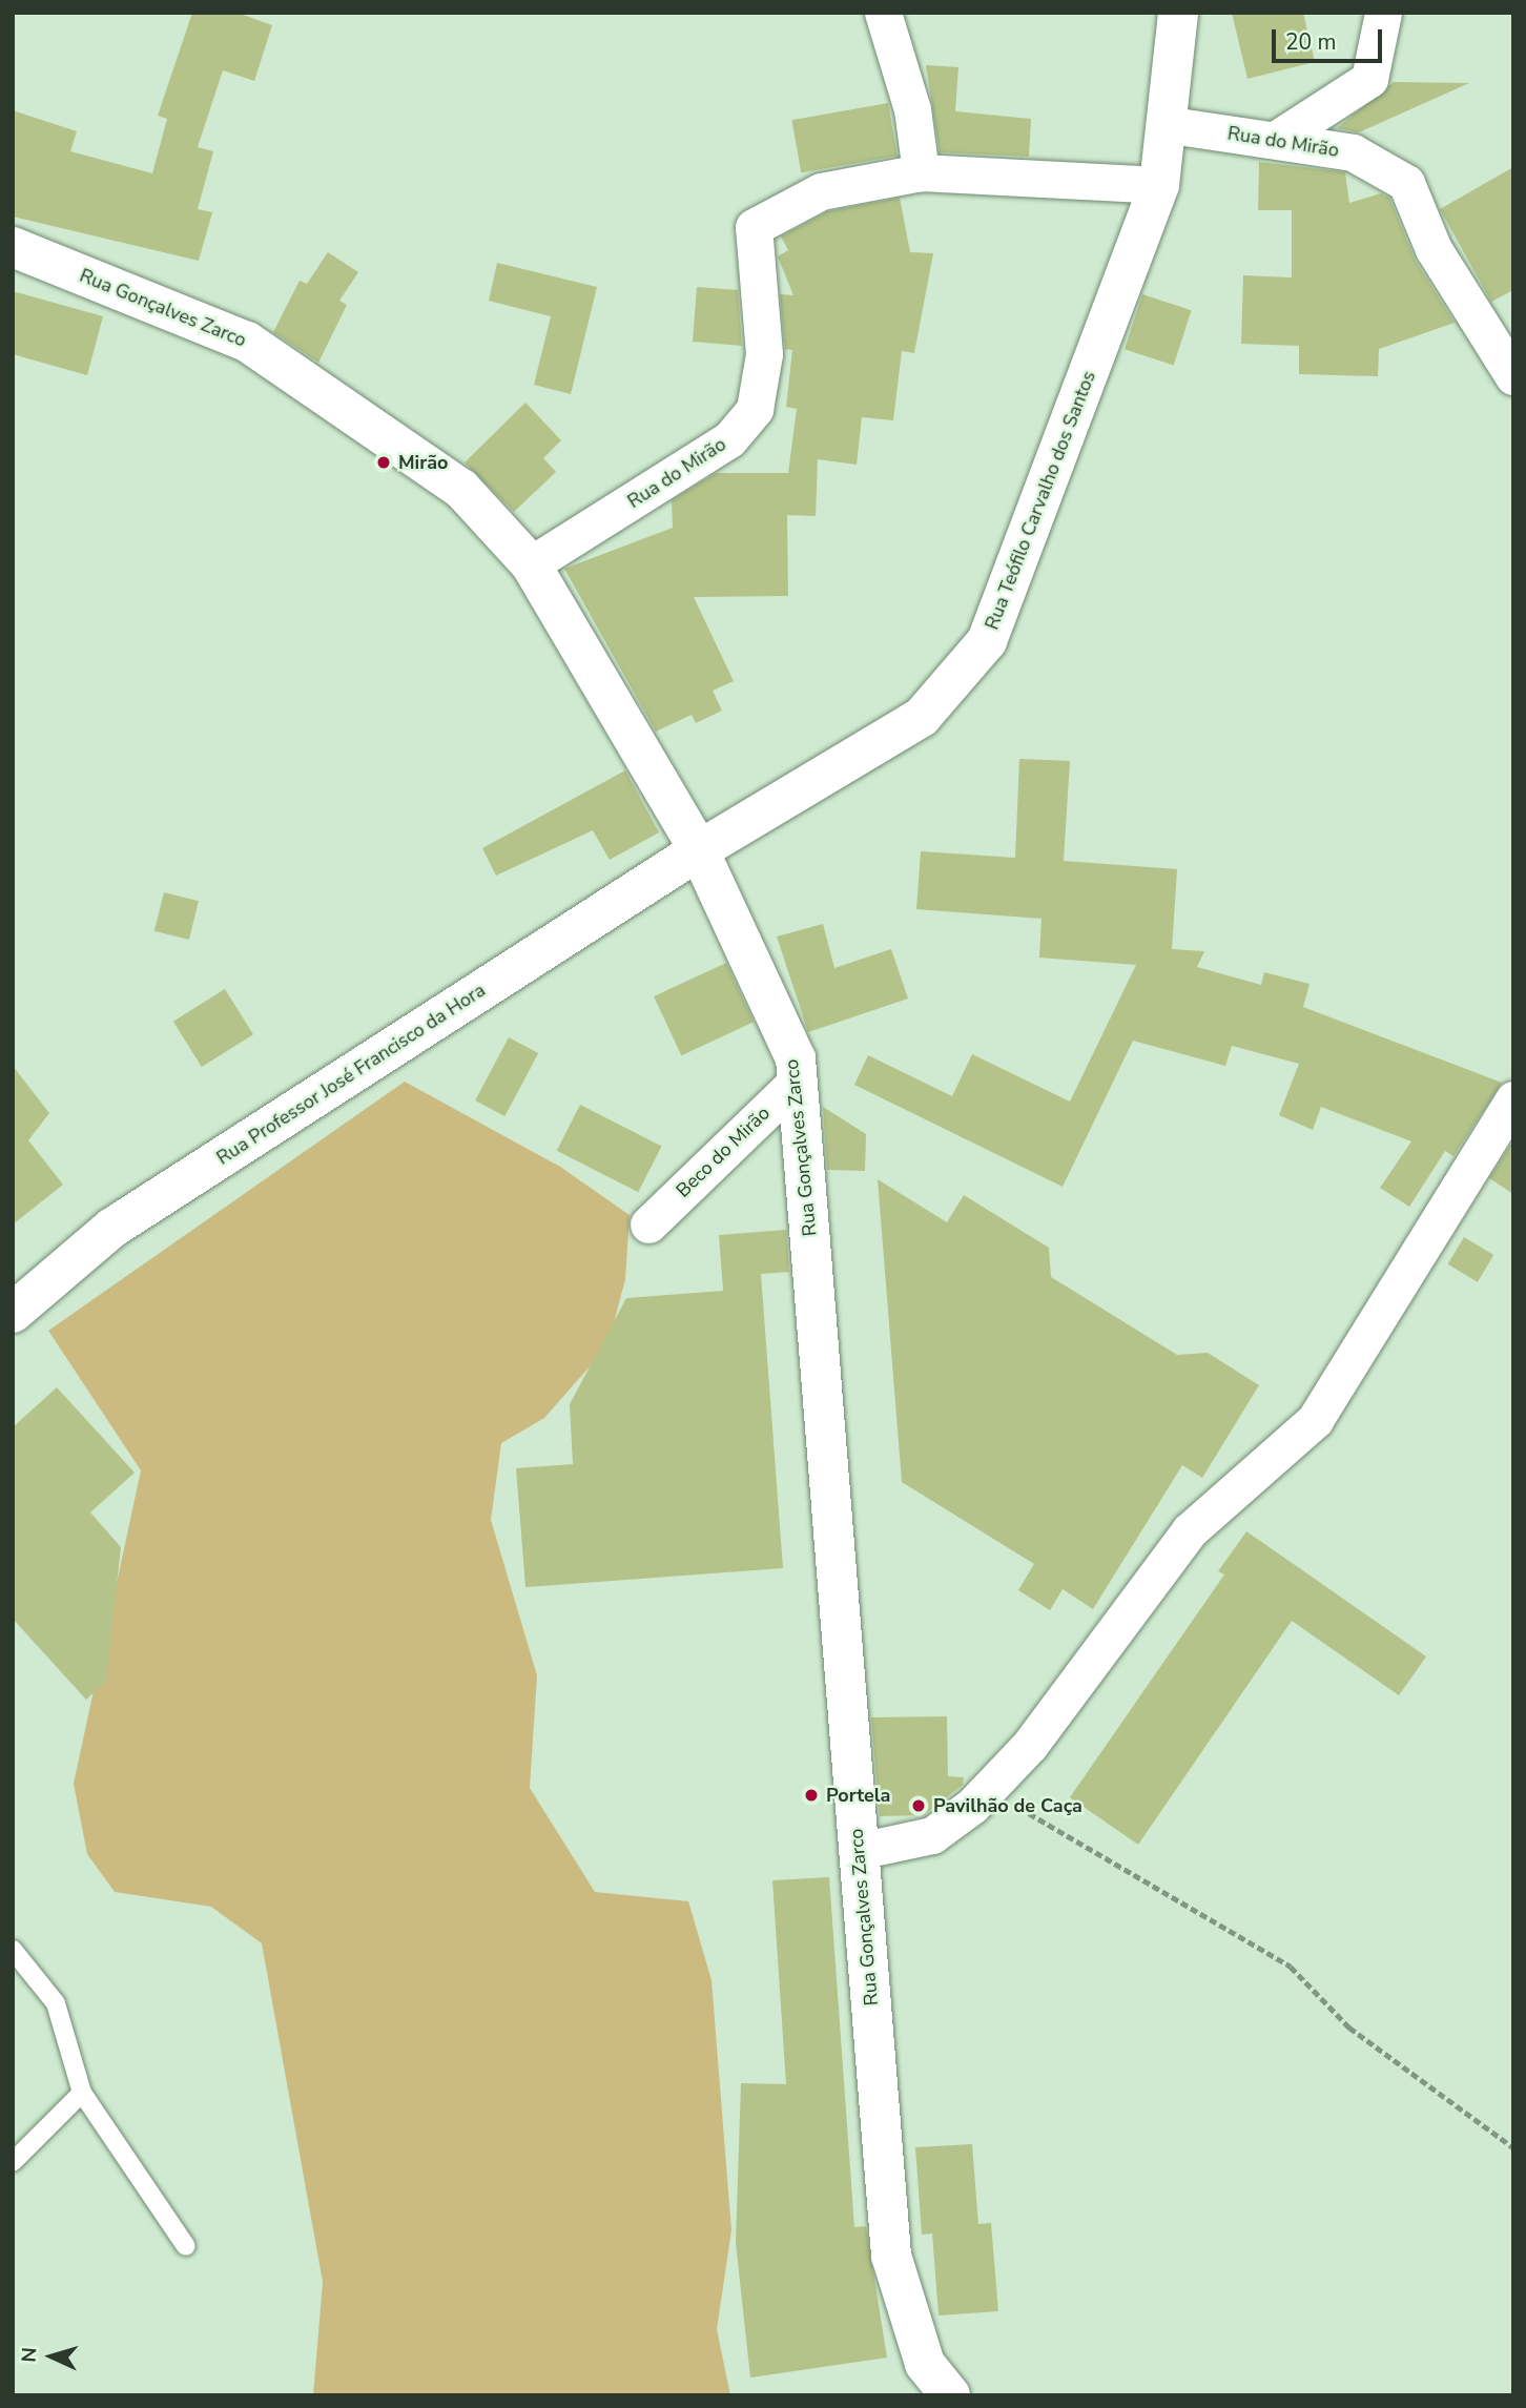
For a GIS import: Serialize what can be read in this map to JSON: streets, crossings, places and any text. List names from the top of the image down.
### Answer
{
  "streets": {
    "street": [
      "Rua do Mirão",
      "Rua Gonçalves Zarco",
      "Rua Teófilo Carvalho dos Santos",
      "Rua Professor José Francisco da Hora",
      "Beco do Mirão"
    ]
  },
  "crossings": [
    ["Rua do Mirão", "Rua Gonçalves Zarco"],
    ["Rua do Mirão", "Rua Teófilo Carvalho dos Santos"],
    ["Rua Gonçalves Zarco", "Rua Teófilo Carvalho dos Santos"],
    ["Rua Gonçalves Zarco", "Rua Professor José Francisco da Hora"],
    ["Rua Gonçalves Zarco", "Beco do Mirão"],
    ["Rua Teófilo Carvalho dos Santos", "Rua Professor José Francisco da Hora"]
  ],
  "places": ["Mirão", "Portela", "Pavilhão de Caça"],
  "scale_bar": "20 m",
  "north": "left"
}
